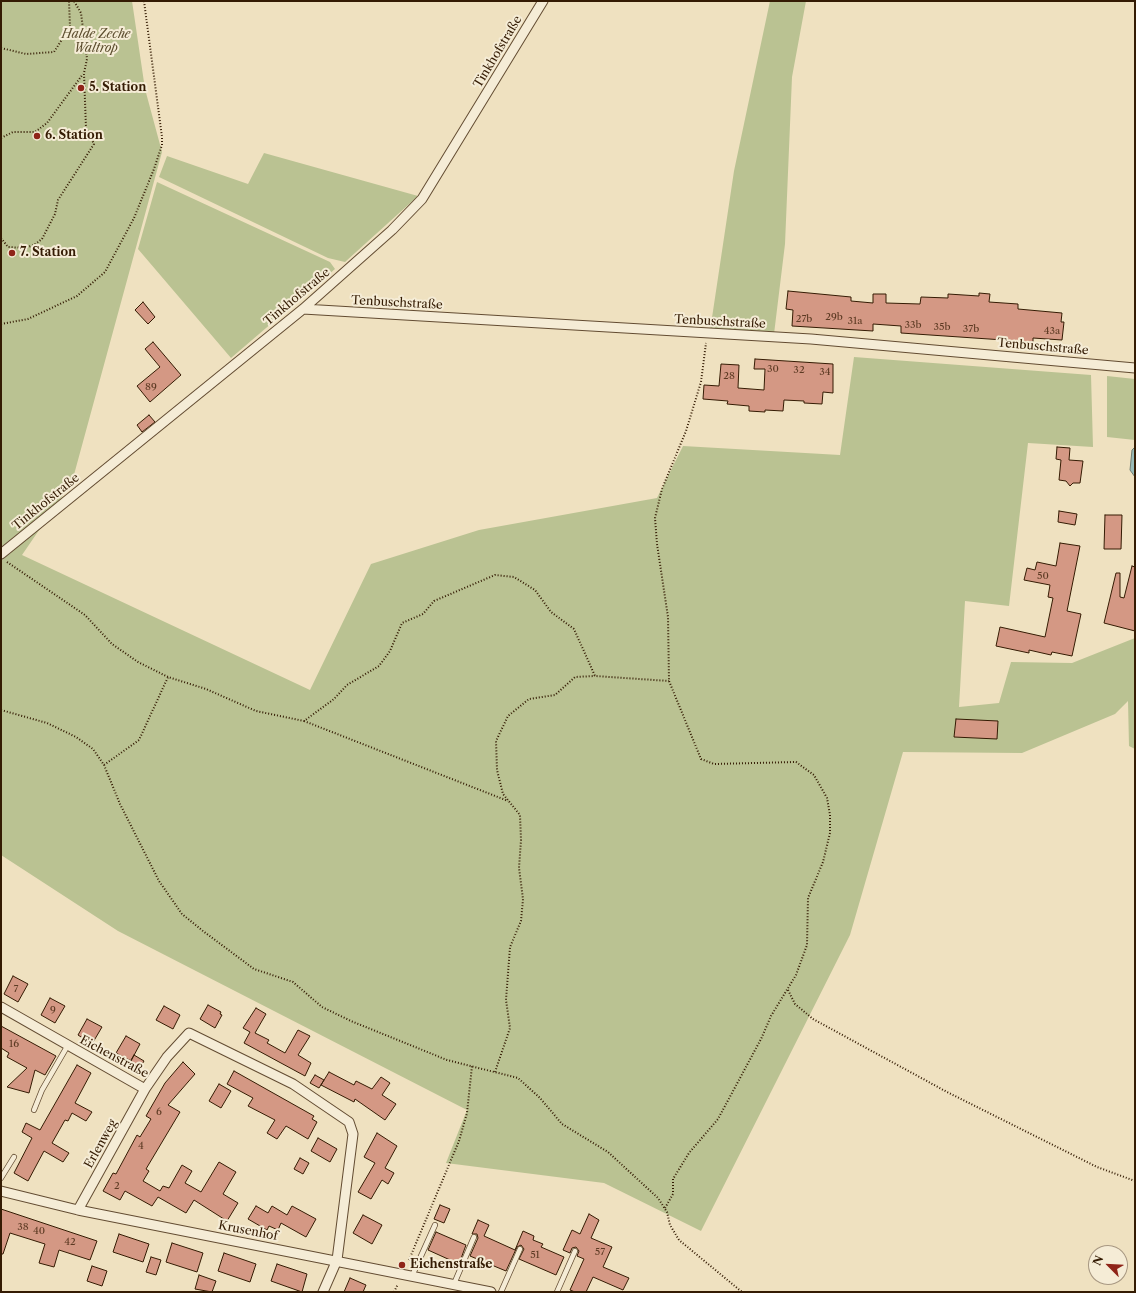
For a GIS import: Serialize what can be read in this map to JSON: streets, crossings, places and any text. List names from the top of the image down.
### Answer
{
  "streets": {
    "street": [
      "Tinkhofstraße",
      "Tenbuschstraße",
      "Eichenstraße",
      "Erlenweg",
      "Krusenhof"
    ]
  },
  "crossings": [
    ["Tinkhofstraße", "Tenbuschstraße"],
    ["Eichenstraße", "Erlenweg"],
    ["Eichenstraße", "Krusenhof"],
    ["Erlenweg", "Krusenhof"]
  ],
  "parks": ["Halde Zeche Waltrop"],
  "places": [
    "5. Station",
    "6. Station",
    "7. Station",
    "Eichenstraße"
  ],
  "house_numbers": [
    "29b",
    "27b",
    "31a",
    "33b",
    "35b",
    "37b",
    "43a",
    "30",
    "32",
    "34",
    "28",
    "89",
    "50",
    "7",
    "9",
    "16",
    "6",
    "4",
    "2",
    "38",
    "40",
    "42",
    "57",
    "51"
  ],
  "north": "top left"
}
